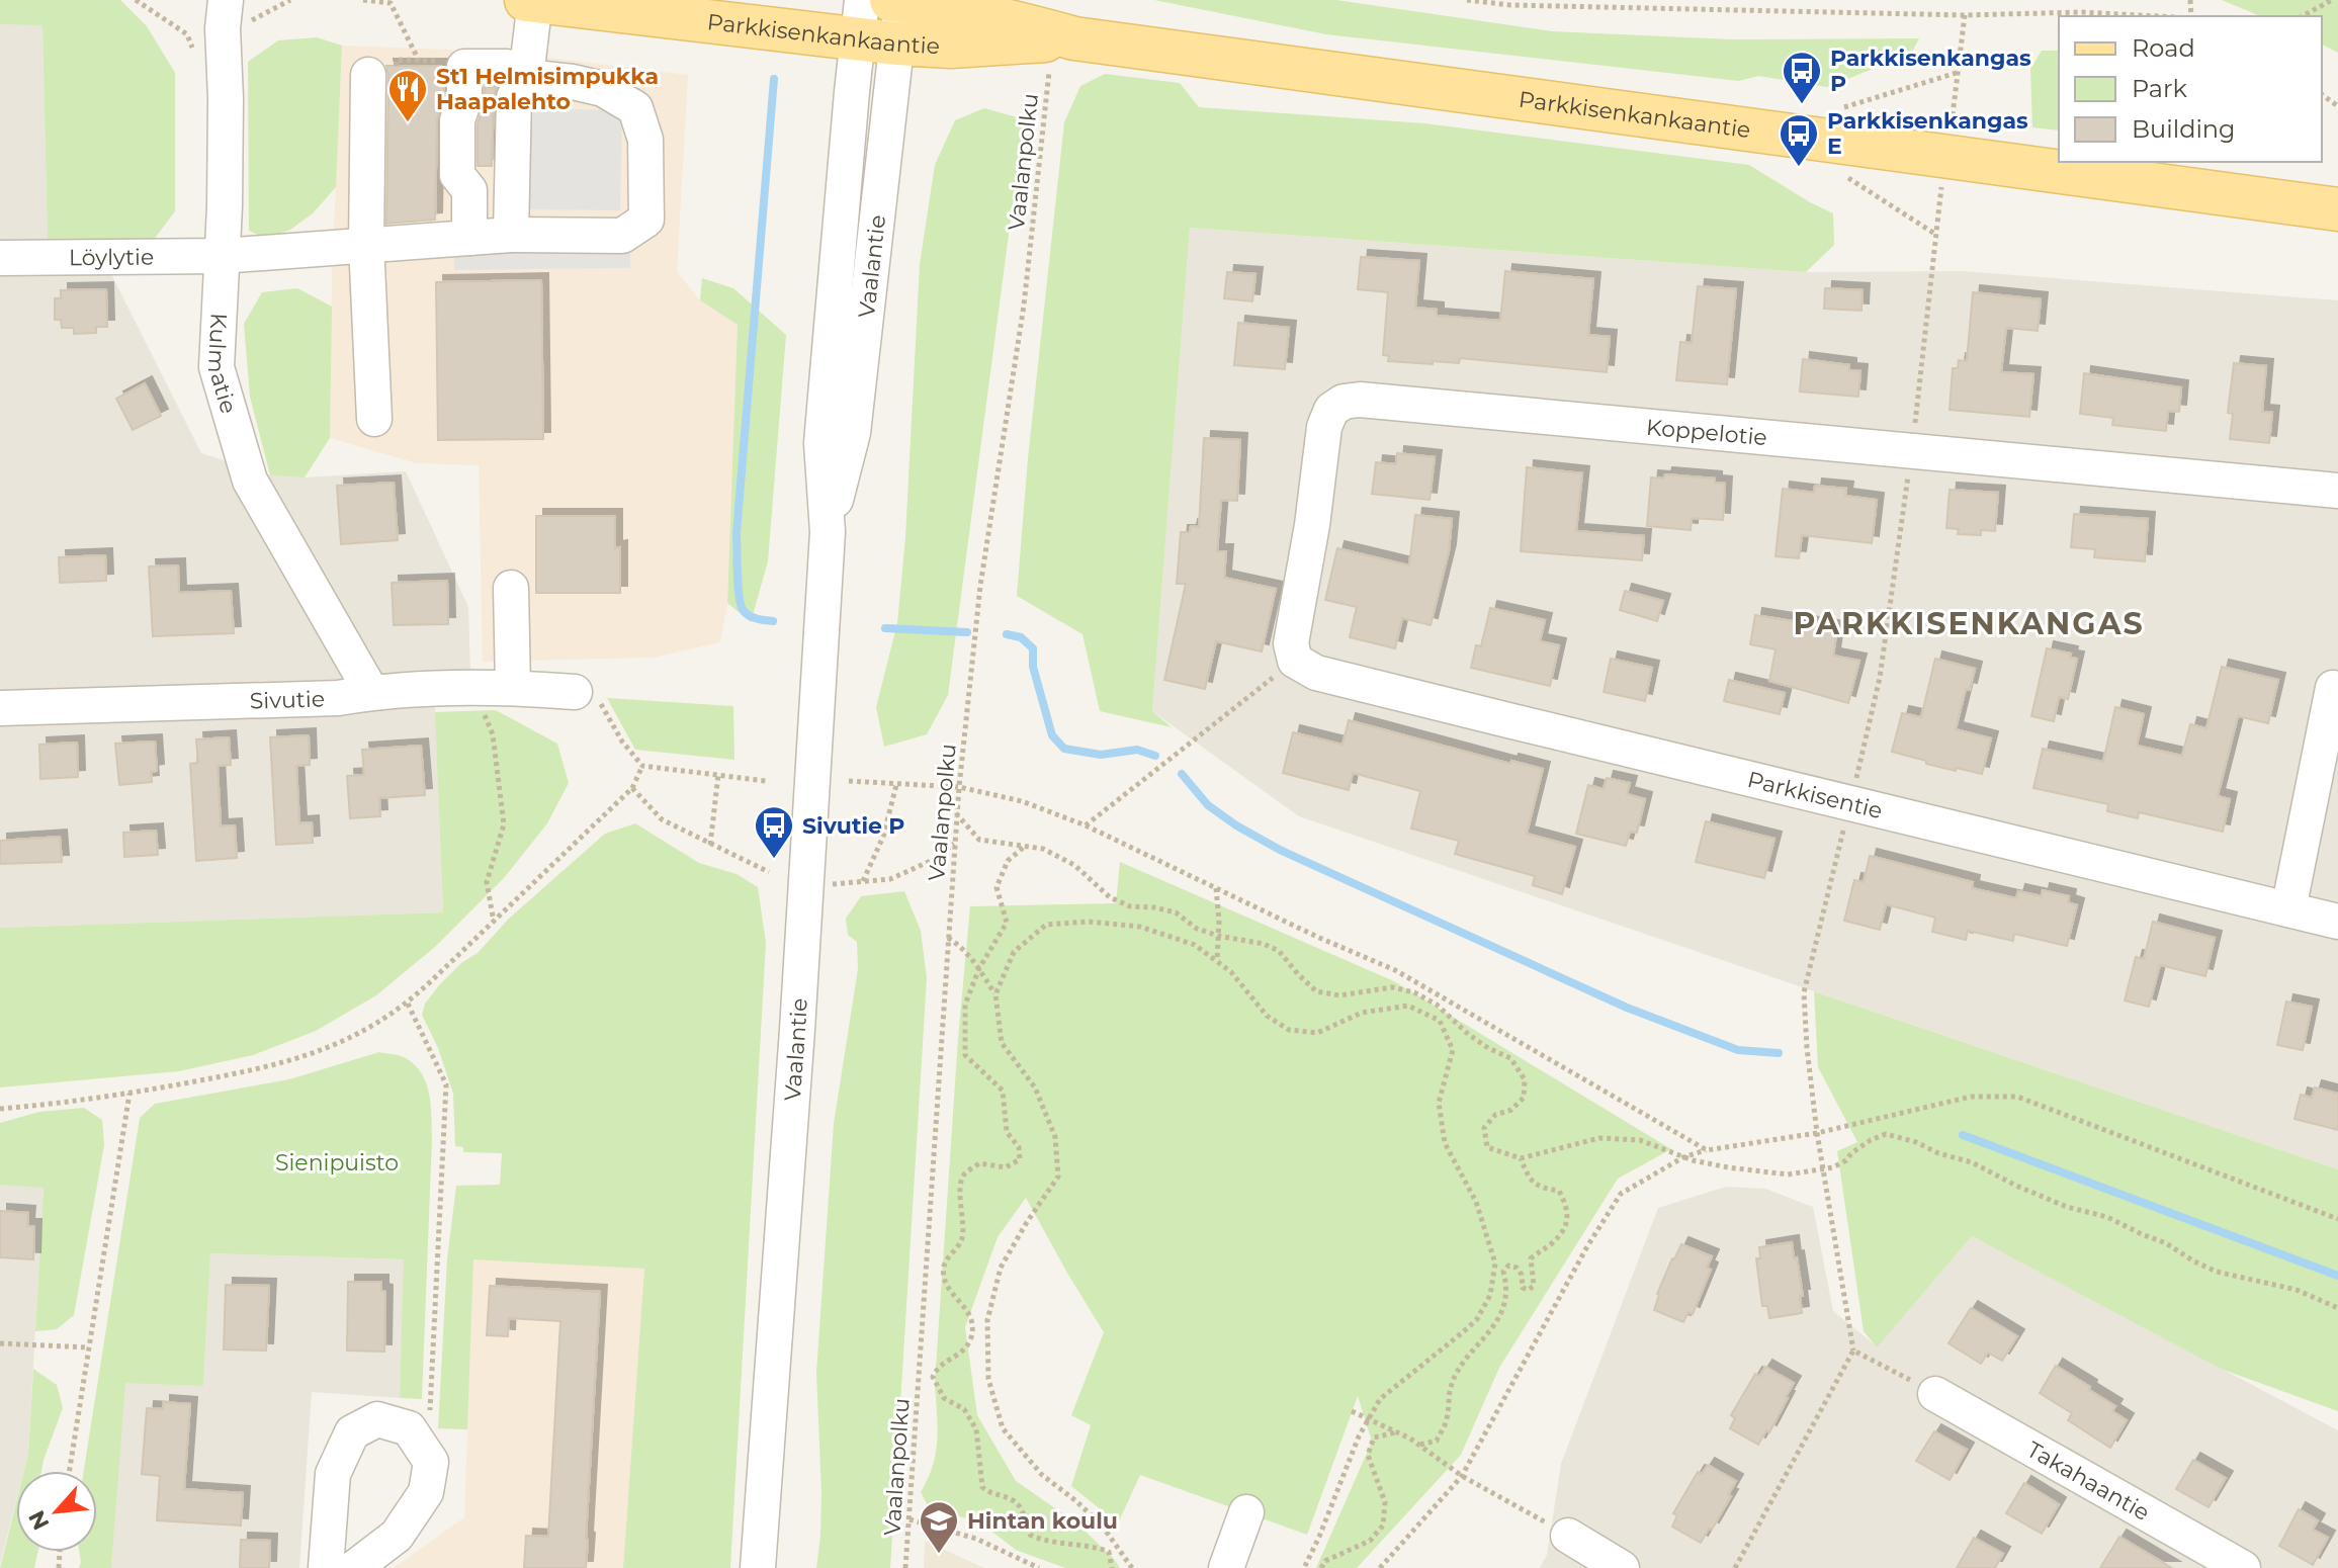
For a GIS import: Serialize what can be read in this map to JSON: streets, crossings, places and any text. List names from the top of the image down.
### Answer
{
  "streets": {
    "main road": ["Parkkisenkankaantie"],
    "street": [
      "Löylytie",
      "Vaalantie",
      "Kulmatie",
      "Koppelotie",
      "Sivutie",
      "Parkkisentie",
      "Takahaantie"
    ],
    "path": ["Vaalanpolku"]
  },
  "crossings": [
    ["Parkkisenkankaantie", "Vaalanpolku"],
    ["Parkkisenkankaantie", "Vaalantie"],
    ["Löylytie", "Kulmatie"],
    ["Kulmatie", "Sivutie"],
    ["Koppelotie", "Parkkisentie"]
  ],
  "districts": ["PARKKISENKANGAS"],
  "parks": ["Sienipuisto"],
  "places": {
    "bus stop": ["Parkkisenkangas P", "Parkkisenkangas E", "Sivutie P"],
    "restaurant": ["St1 Helmisimpukka Haapalehto"],
    "school or university": ["Hintan koulu"]
  },
  "legend": ["Road", "Park", "Building"],
  "north": "bottom left"
}
